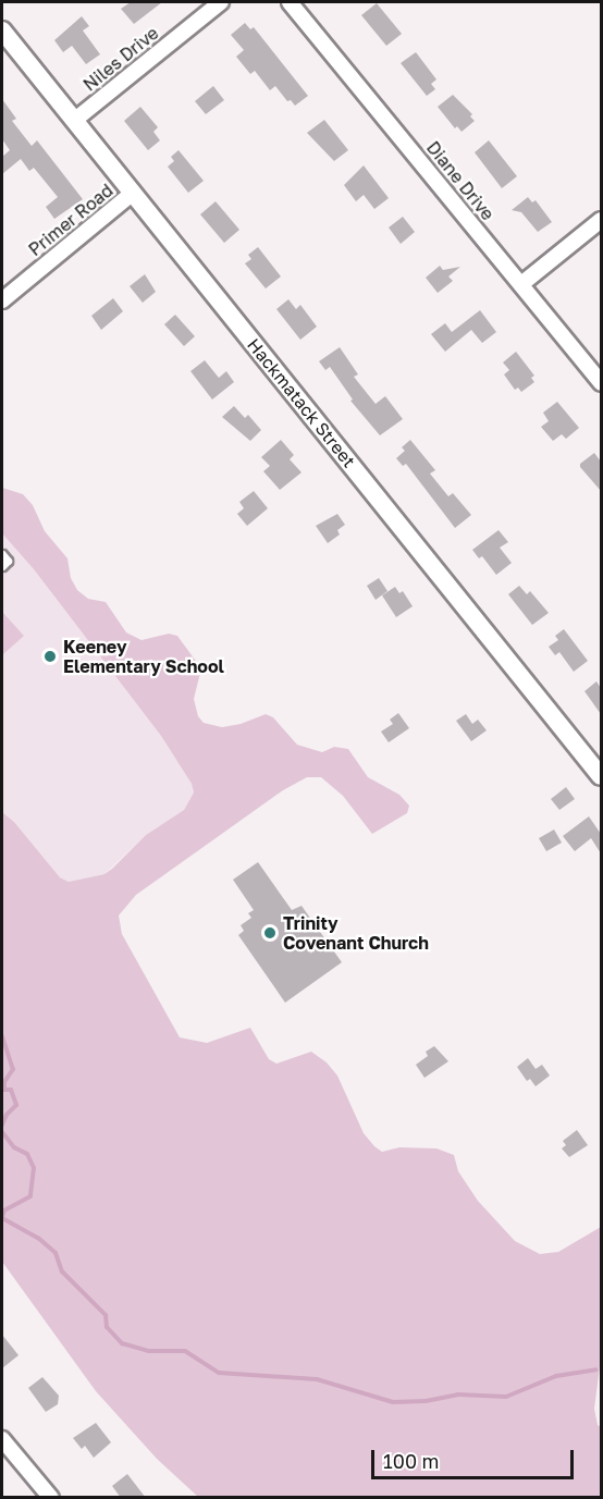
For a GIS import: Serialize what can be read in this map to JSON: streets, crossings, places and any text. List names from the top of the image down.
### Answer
{
  "streets": {
    "street": [
      "Niles Drive",
      "Diane Drive",
      "Primer Road",
      "Hackmatack Street"
    ]
  },
  "crossings": [
    ["Niles Drive", "Hackmatack Street"],
    ["Primer Road", "Hackmatack Street"]
  ],
  "places": ["Keeney Elementary School", "Trinity Covenant Church"],
  "scale_bar": "100 m"
}
